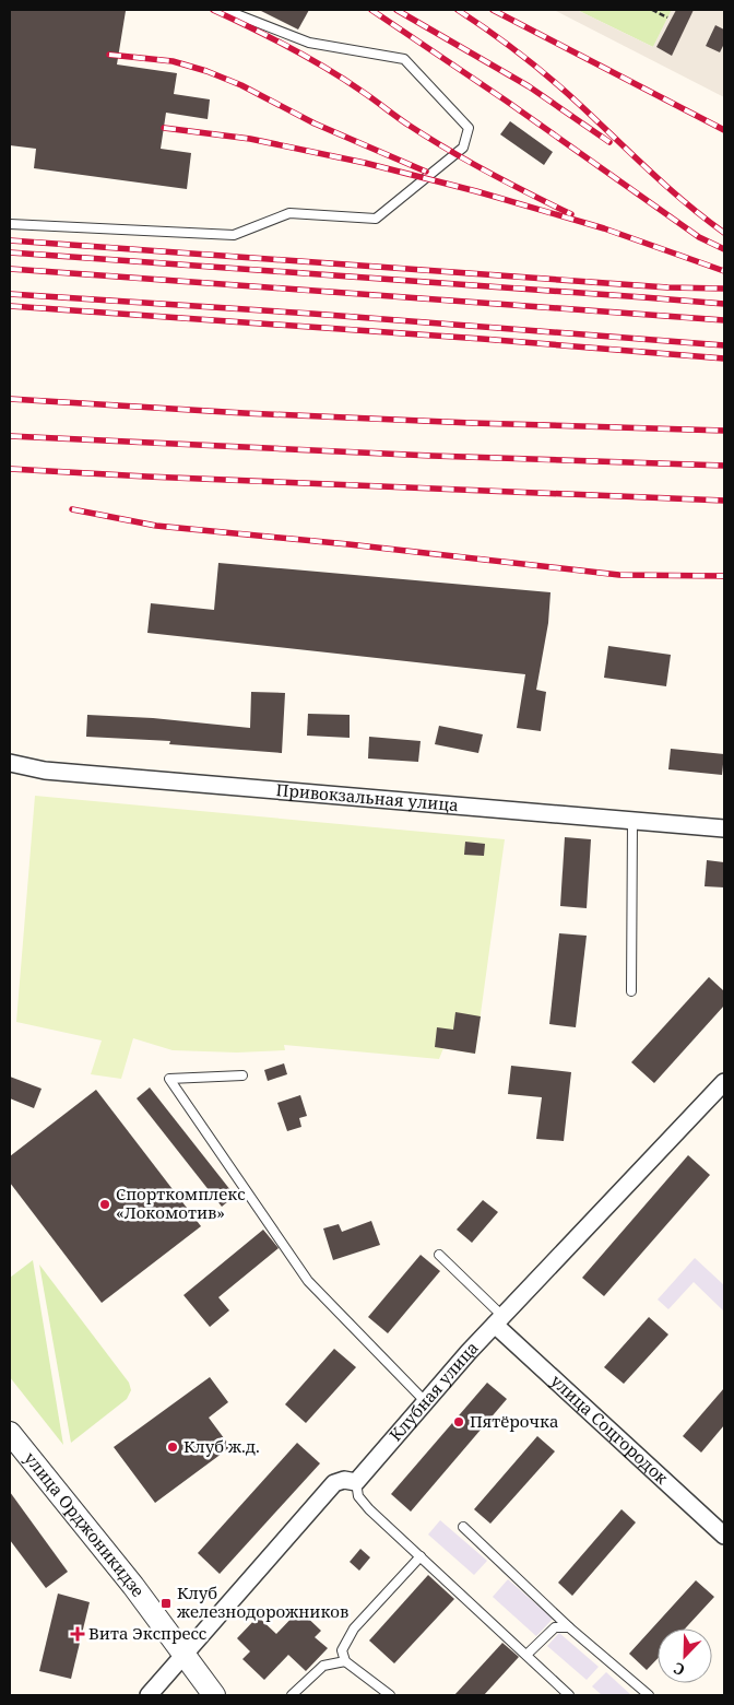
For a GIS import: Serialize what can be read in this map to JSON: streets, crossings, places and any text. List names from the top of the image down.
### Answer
{
  "streets": {
    "street": [
      "Привокзальная улица",
      "Клубная улица",
      "улица Соцгородок",
      "улица Орджоникидзе"
    ]
  },
  "crossings": [
    ["Клубная улица", "улица Соцгородок"]
  ],
  "places": {
    "other": ["Спорткомплекс «Локомотив»", "Пятёрочка", "Клуб ж.д."],
    "transit": ["Клуб железнодорожников"],
    "health": ["Вита Экспресс"]
  },
  "north": "bottom left"
}
